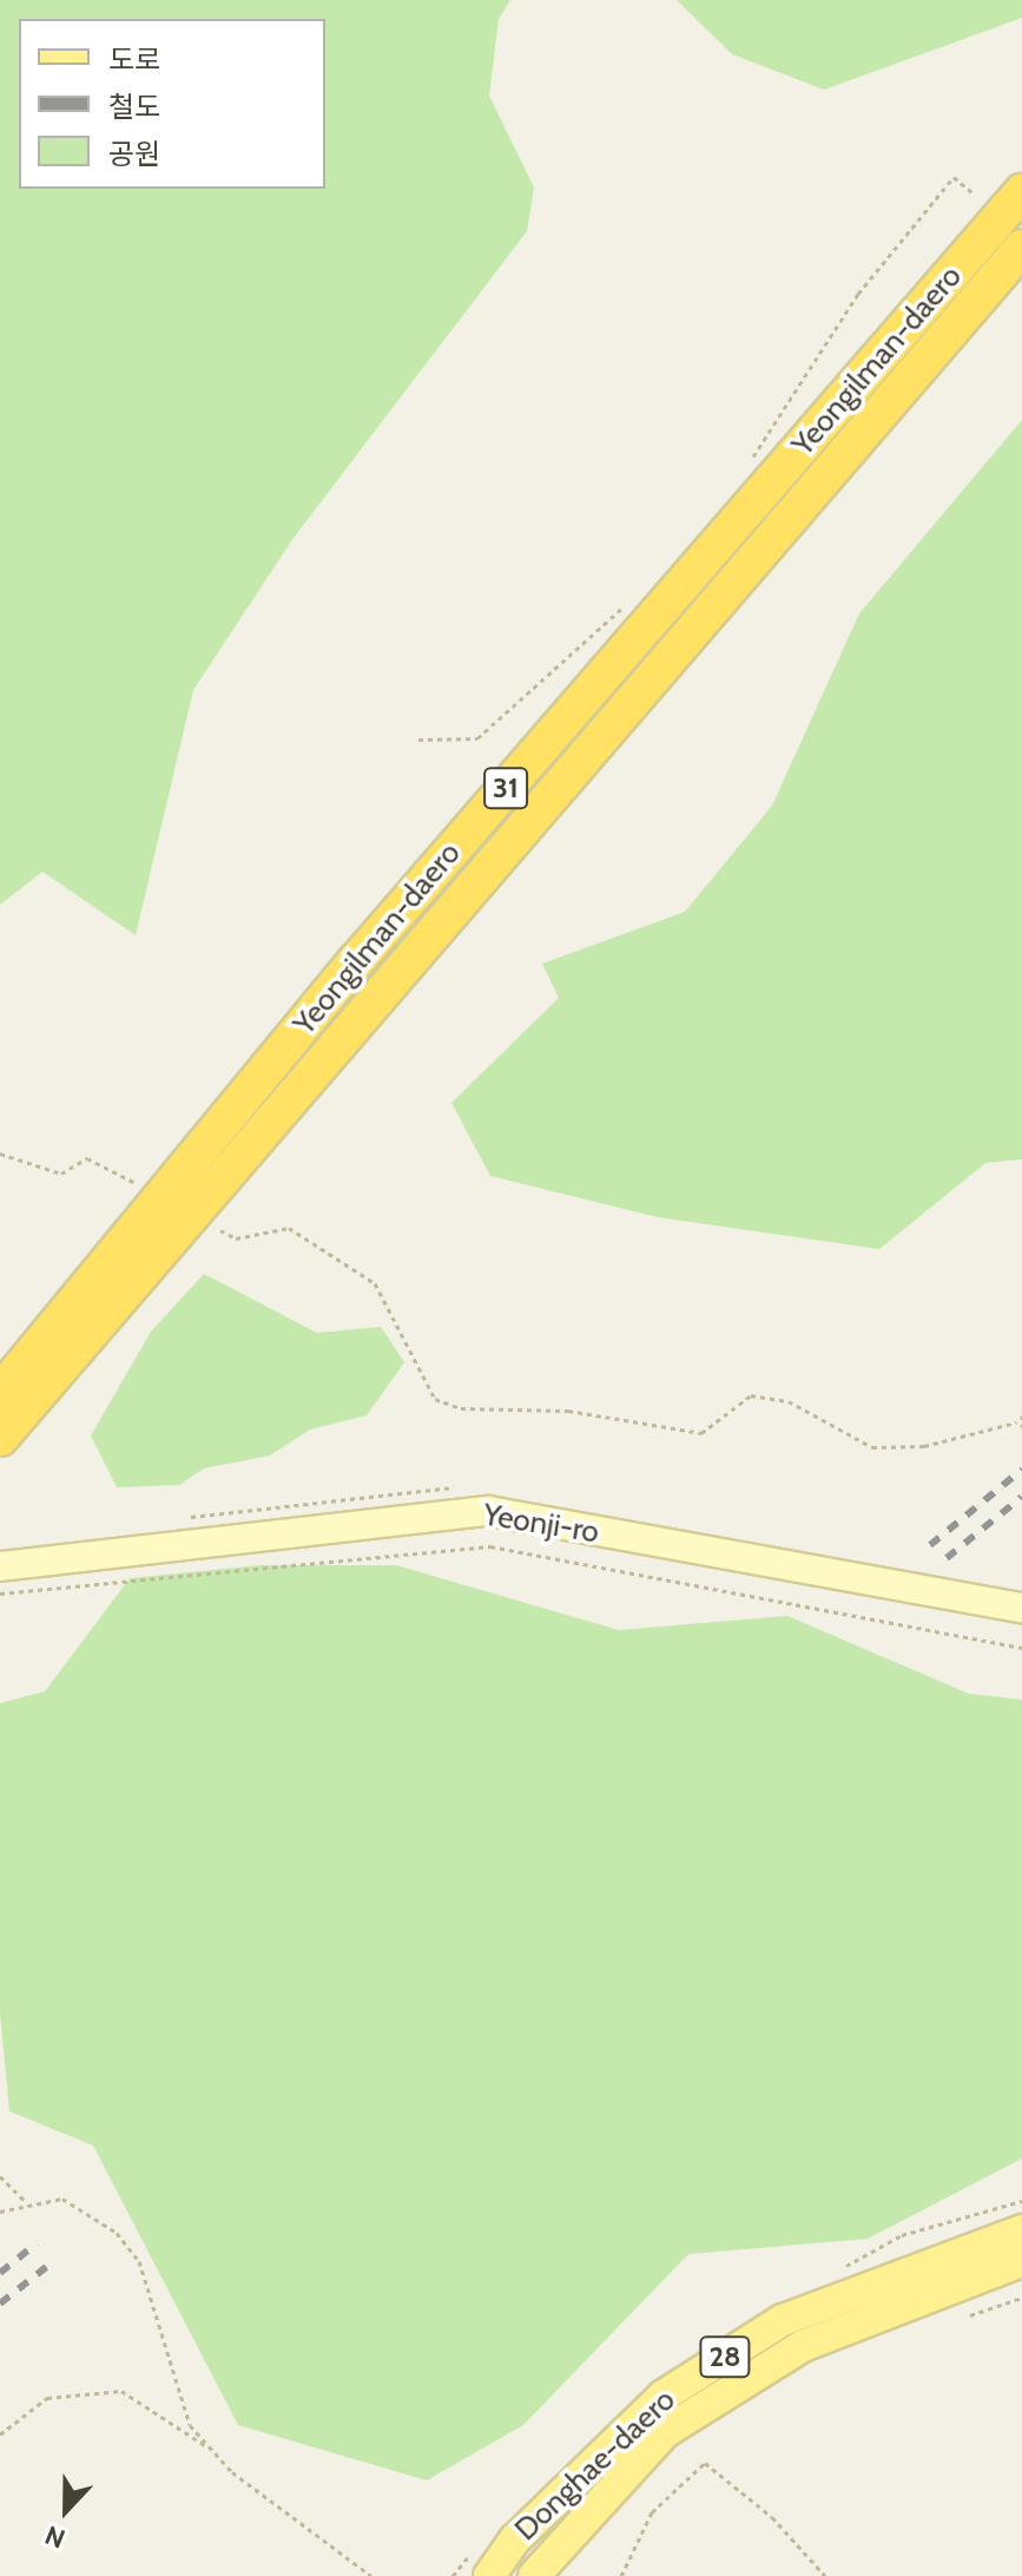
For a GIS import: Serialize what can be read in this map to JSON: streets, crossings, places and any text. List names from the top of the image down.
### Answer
{
  "streets": {
    "highway": ["Yeongilman-daero", "31"],
    "main road": ["Yeonji-ro", "28", "Donghae-daero"]
  },
  "legend": ["도로", "철도", "공원"],
  "north": "bottom"
}
